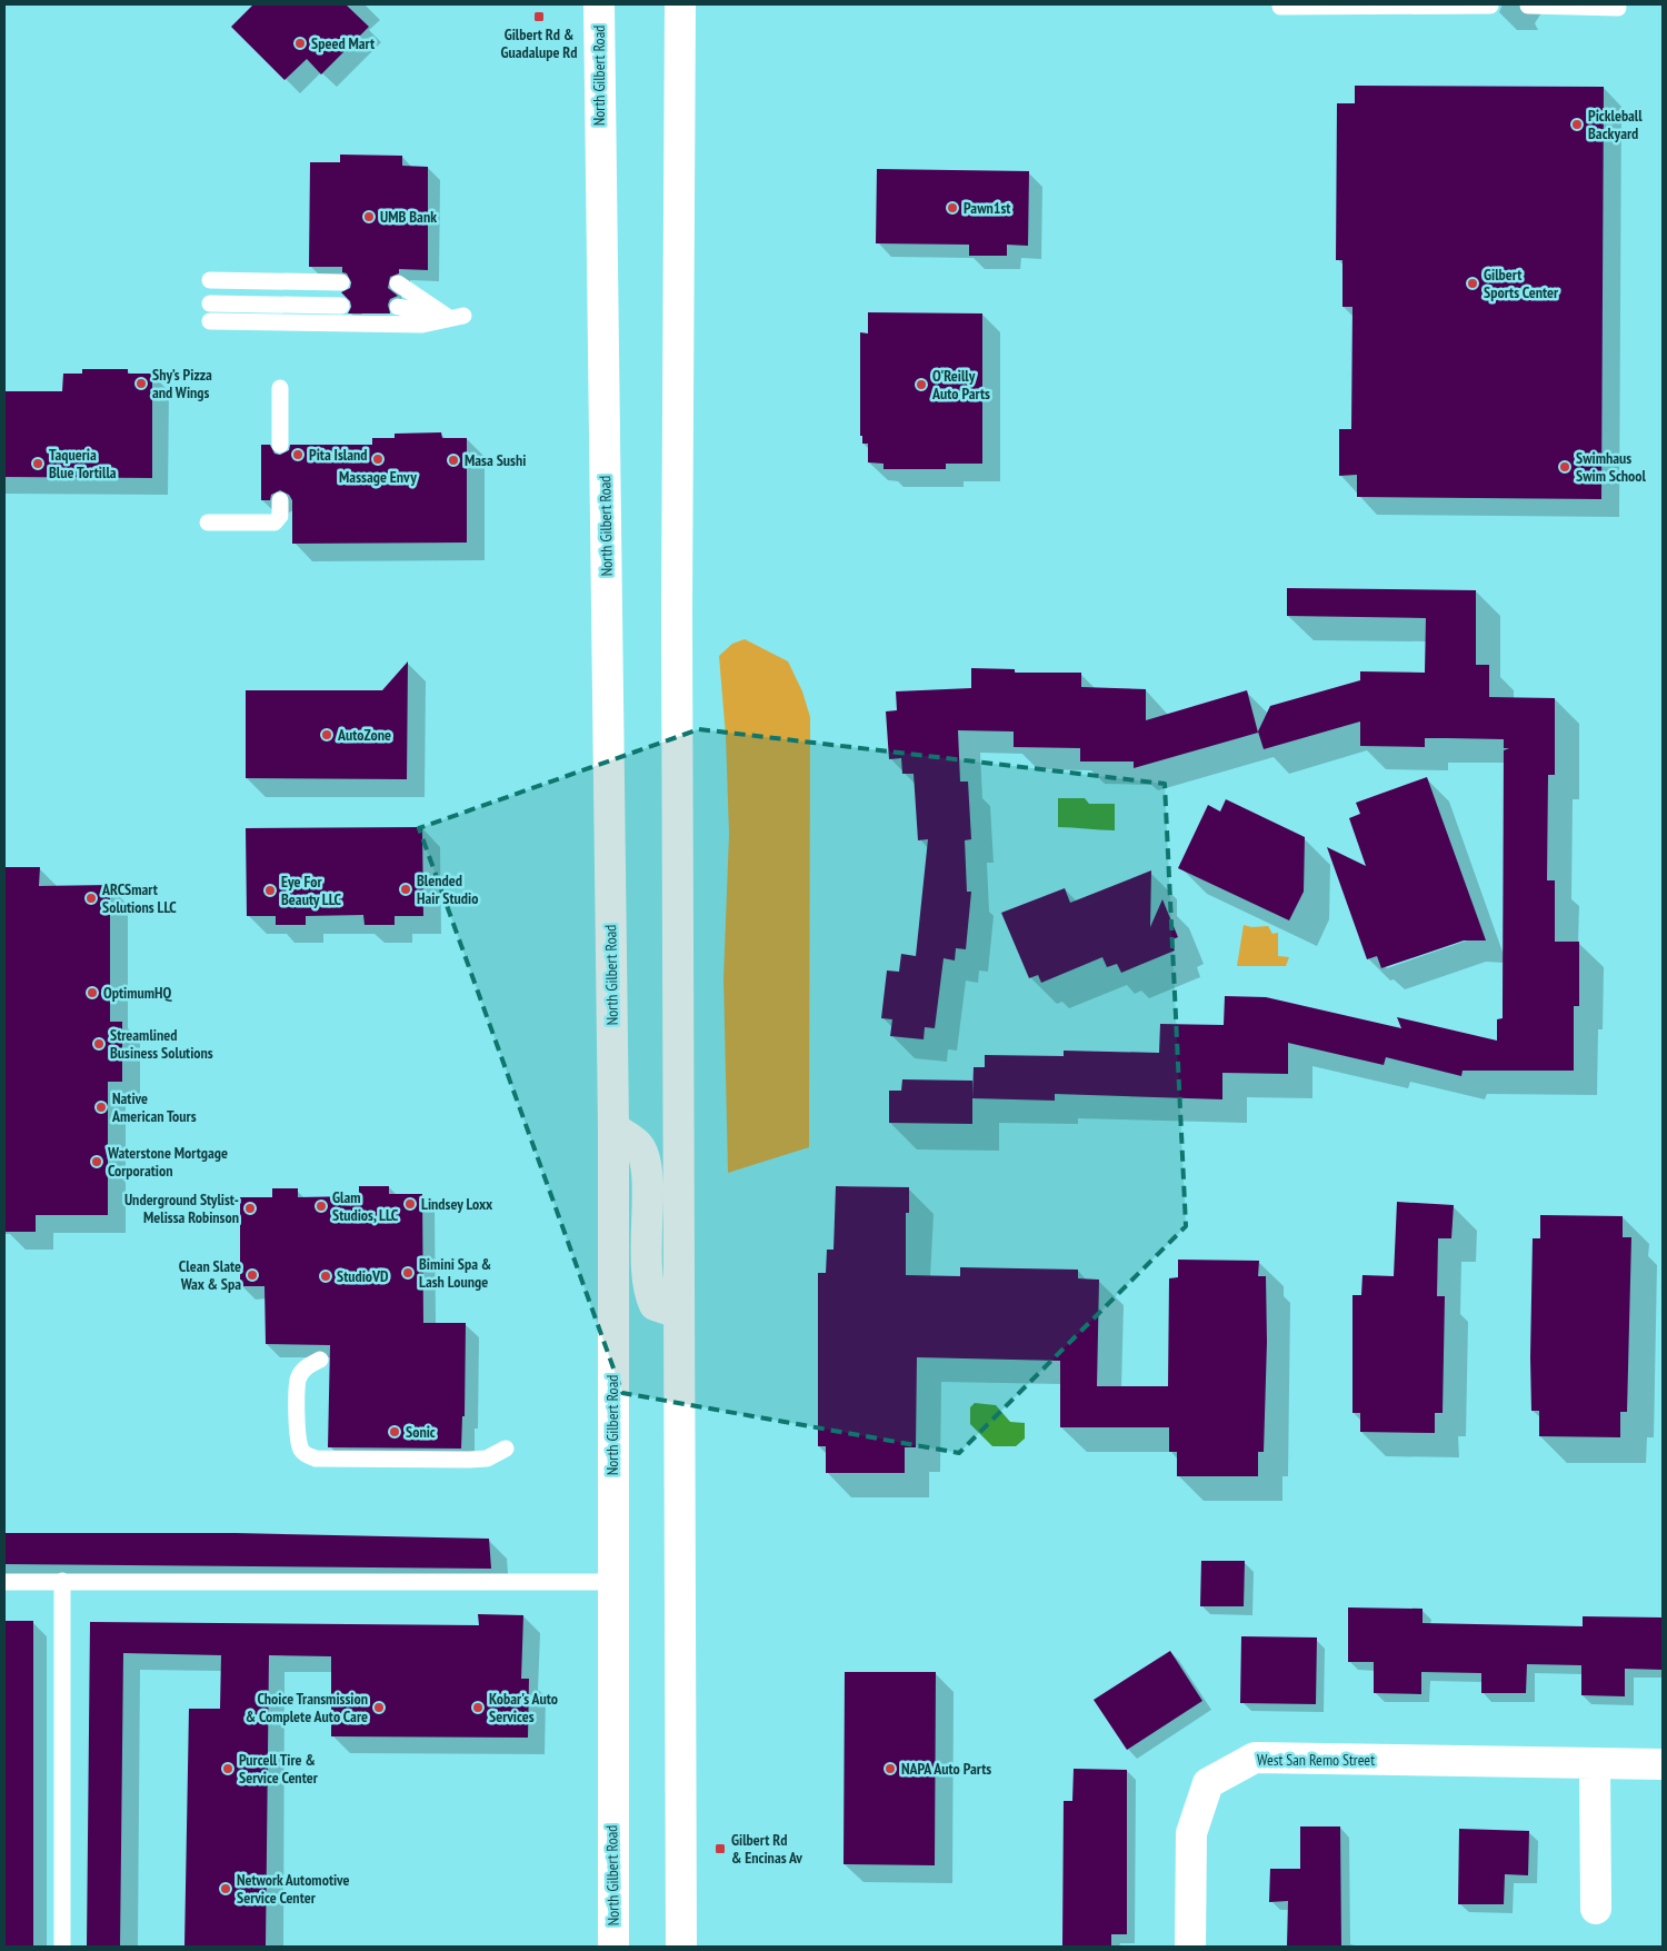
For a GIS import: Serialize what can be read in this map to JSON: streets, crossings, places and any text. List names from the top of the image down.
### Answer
{
  "streets": {
    "main road": ["North Gilbert Road", "West San Remo Street"]
  },
  "places": {
    "transit": ["Gilbert Rd & Guadalupe Rd", "Gilbert Rd & Encinas Av"],
    "other": [
      "Speed Mart",
      "Pickleball Backyard",
      "Pawn1st",
      "UMB Bank",
      "Gilbert Sports Center",
      "Shy’s Pizza and Wings",
      "O'Reilly Auto Parts",
      "Pita Island",
      "Massage Envy",
      "Masa Sushi",
      "Taqueria Blue Tortilla",
      "Swimhaus Swim School",
      "AutoZone",
      "Blended Hair Studio",
      "Eye For Beauty LLC",
      "ARCSmart Solutions LLC",
      "OptimumHQ",
      "Streamlined Business Solutions",
      "Native American Tours",
      "Waterstone Mortgage Corporation",
      "Lindsey Loxx",
      "Glam Studios, LLC",
      "Underground Stylist- Melissa Robinson",
      "Bimini Spa & Lash Lounge",
      "Clean Slate Wax & Spa",
      "StudioVD",
      "Sonic",
      "Choice Transmission & Complete Auto Care",
      "Kobar's Auto Services",
      "Purcell Tire & Service Center",
      "NAPA Auto Parts",
      "Network Automotive Service Center"
    ]
  }
}
